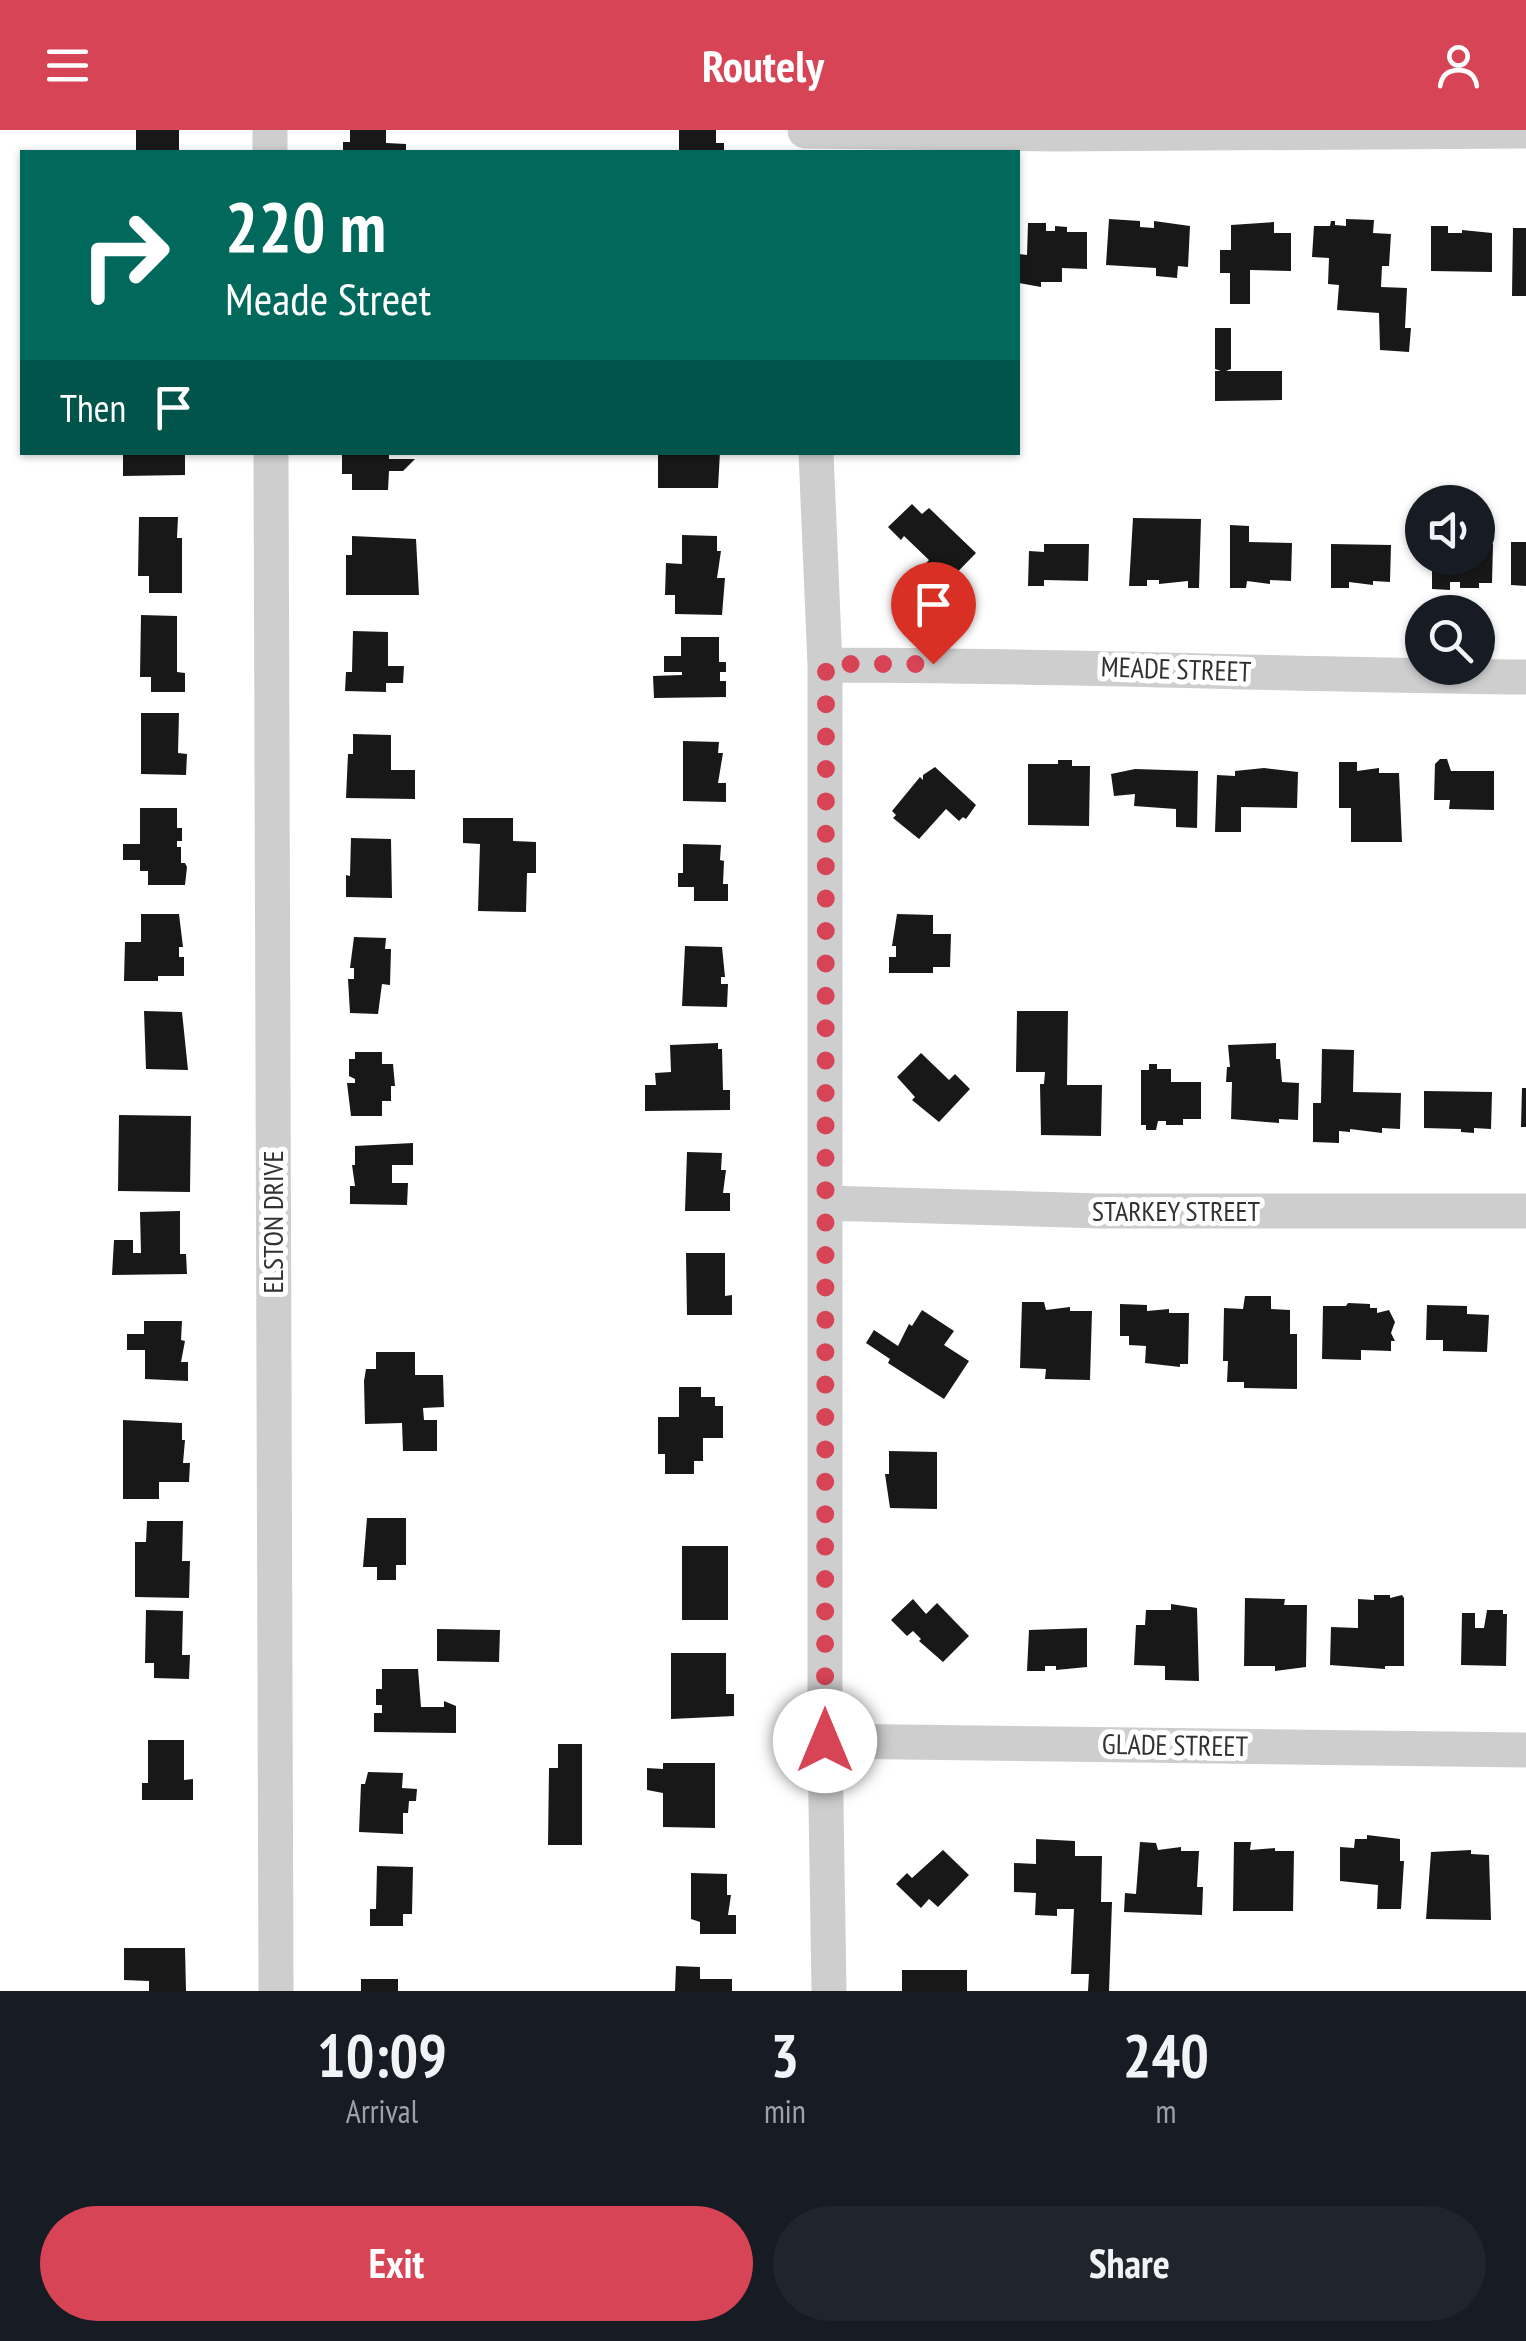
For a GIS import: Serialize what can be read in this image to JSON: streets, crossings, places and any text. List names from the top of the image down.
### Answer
{
  "streets": {
    "street": [
      "MEADE STREET",
      "STARKEY STREET",
      "ELSTON DRIVE",
      "GLADE STREET"
    ]
  },
  "page": {
    "header": "Routely",
    "turn": ["220 m", "Meade Street"],
    "then": "Then",
    "eta": [
      "10:09",
      "Arrival",
      "3",
      "min",
      "240",
      "m"
    ],
    "buttons": ["Exit", "Share"]
  }
}
